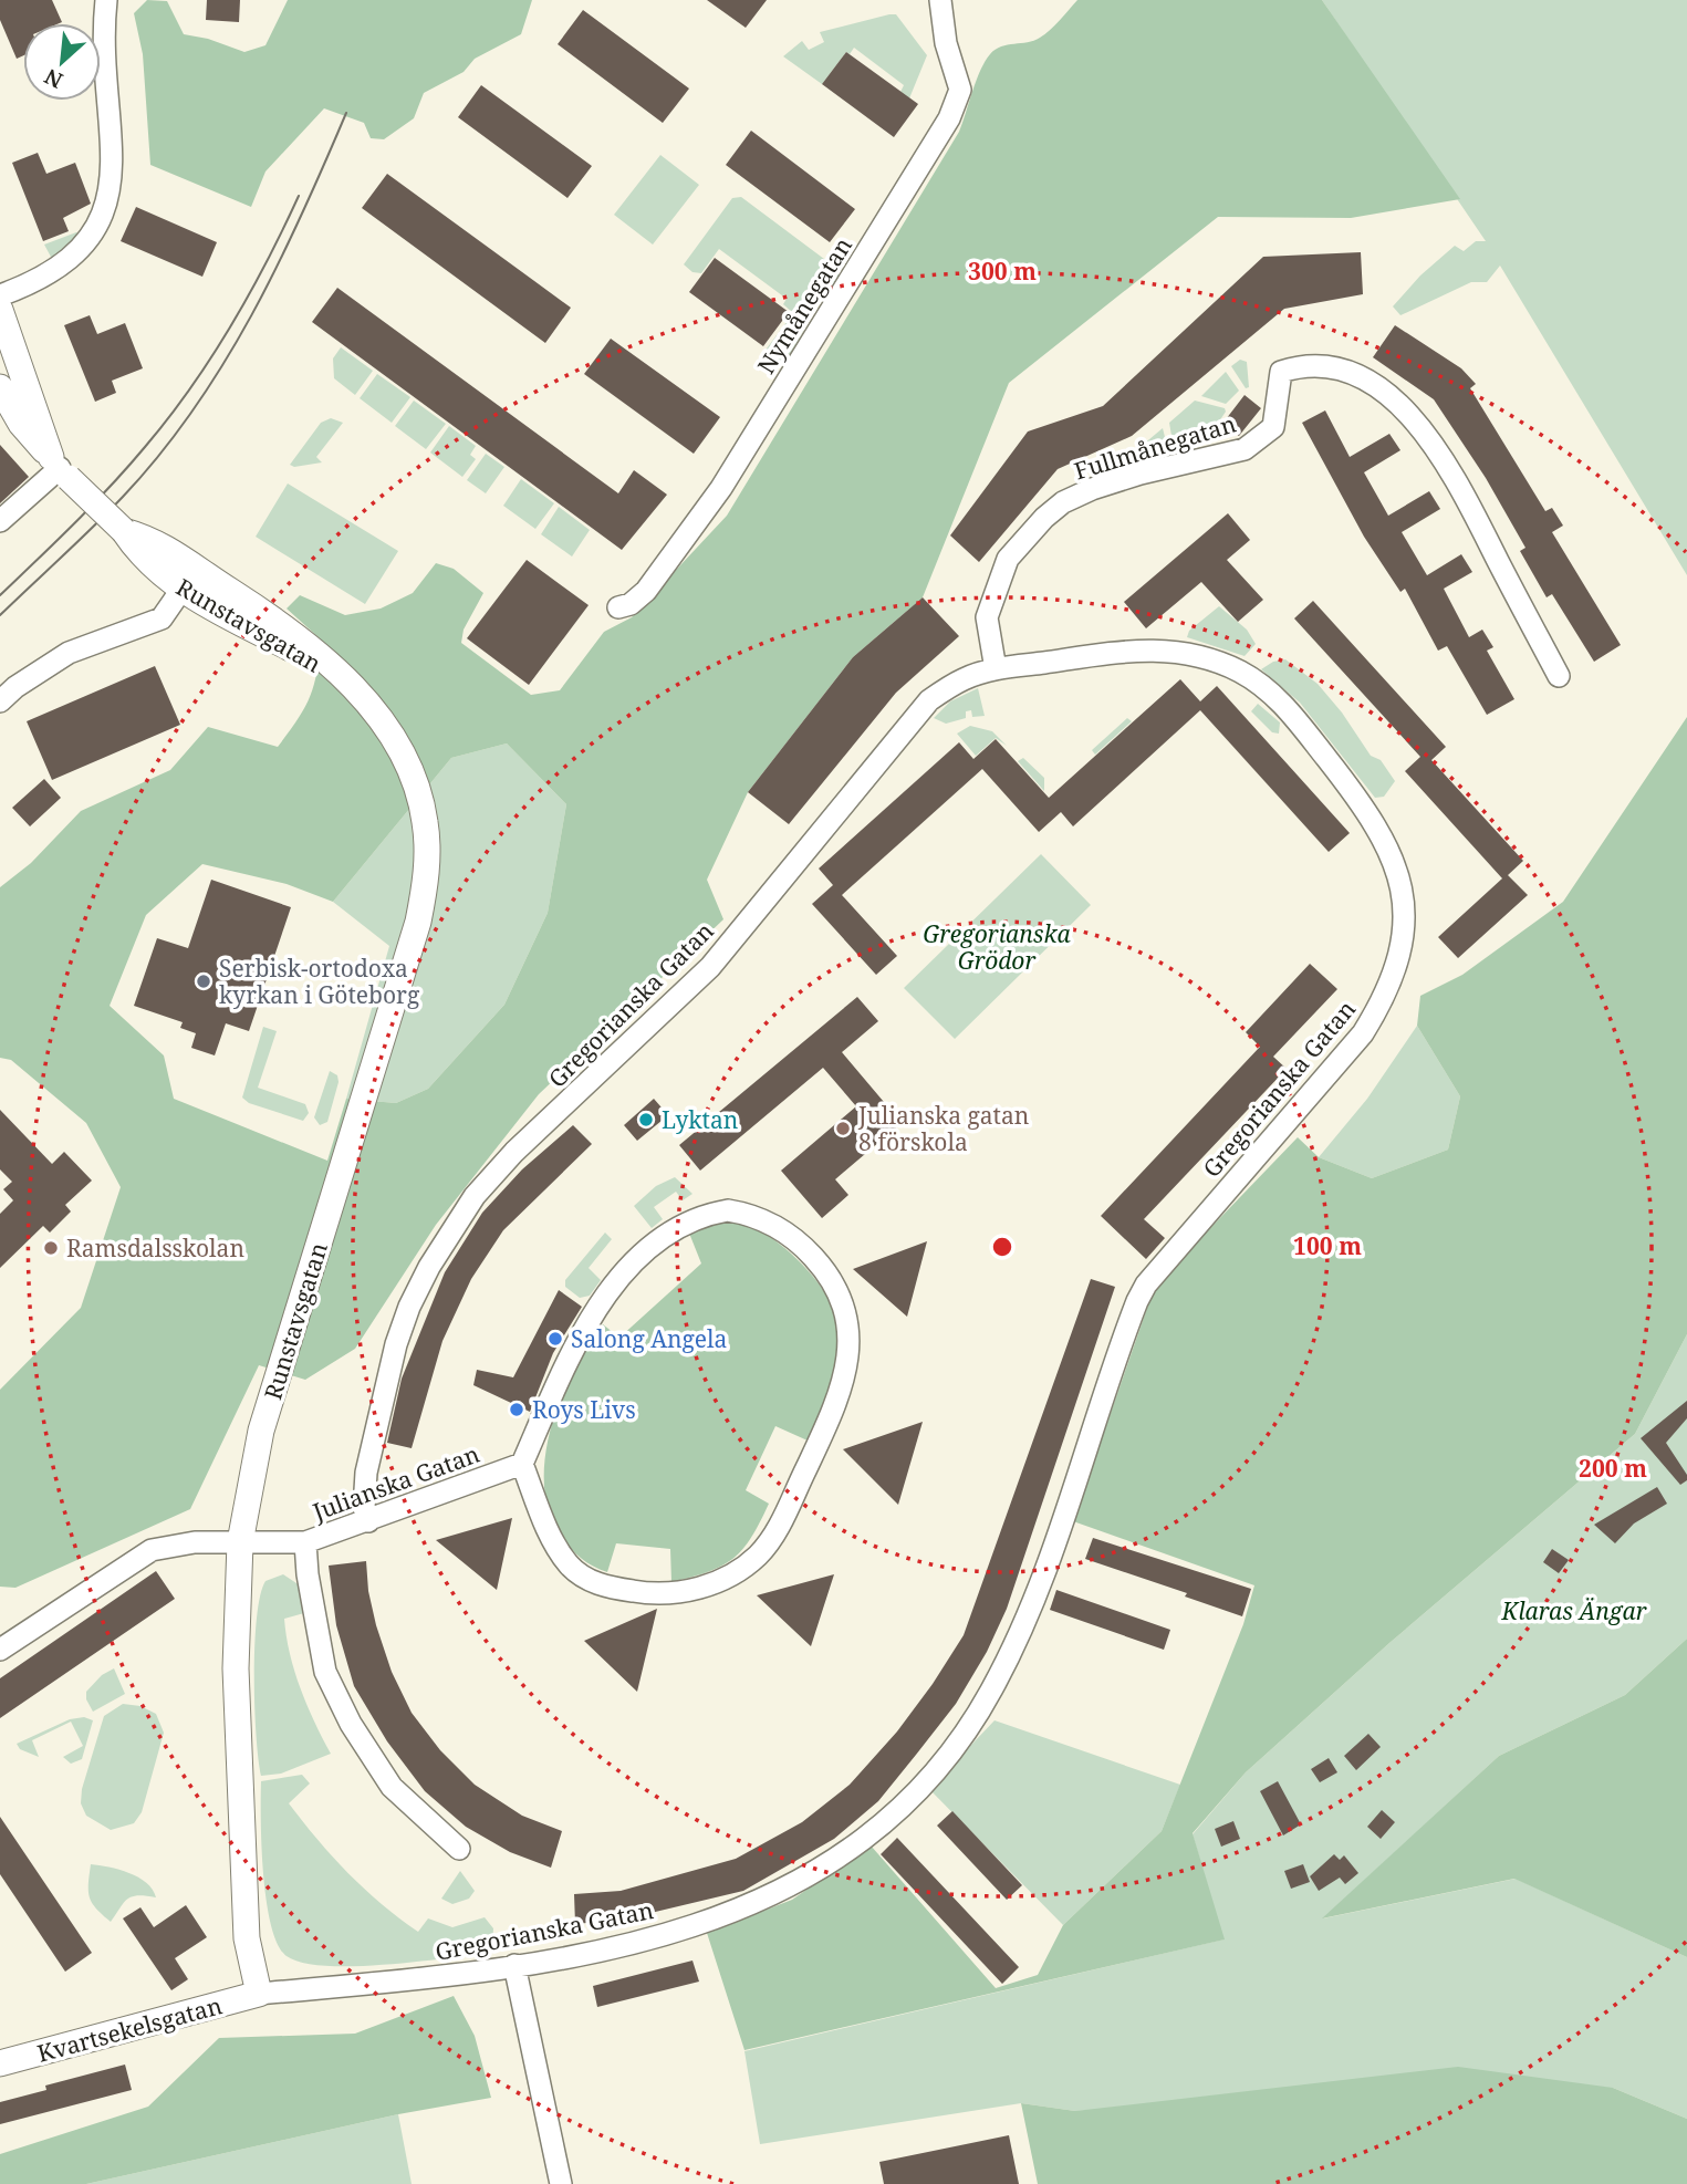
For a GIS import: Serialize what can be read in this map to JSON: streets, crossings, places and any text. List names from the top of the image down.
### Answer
{
  "streets": {
    "street": [
      "Nymånegatan",
      "Fullmånegatan",
      "Runstavsgatan",
      "Gregorianska Gatan",
      "Julianska Gatan",
      "Kvartsekelsgatan"
    ]
  },
  "crossings": [
    ["Fullmånegatan", "Gregorianska Gatan"],
    ["Runstavsgatan", "Gregorianska Gatan"],
    ["Runstavsgatan", "Julianska Gatan"],
    ["Runstavsgatan", "Kvartsekelsgatan"],
    ["Gregorianska Gatan", "Julianska Gatan"],
    ["Gregorianska Gatan", "Kvartsekelsgatan"]
  ],
  "parks": ["Gregorianska Grödor", "Klaras Ängar"],
  "places": [
    "Serbisk-ortodoxa kyrkan i Göteborg",
    "Lyktan",
    "Julianska gatan 8 förskola",
    "Ramsdalsskolan",
    "Salong Angela",
    "Roys Livs"
  ],
  "north": "bottom left",
  "rings": ["300 m", "100 m", "200 m"]
}
